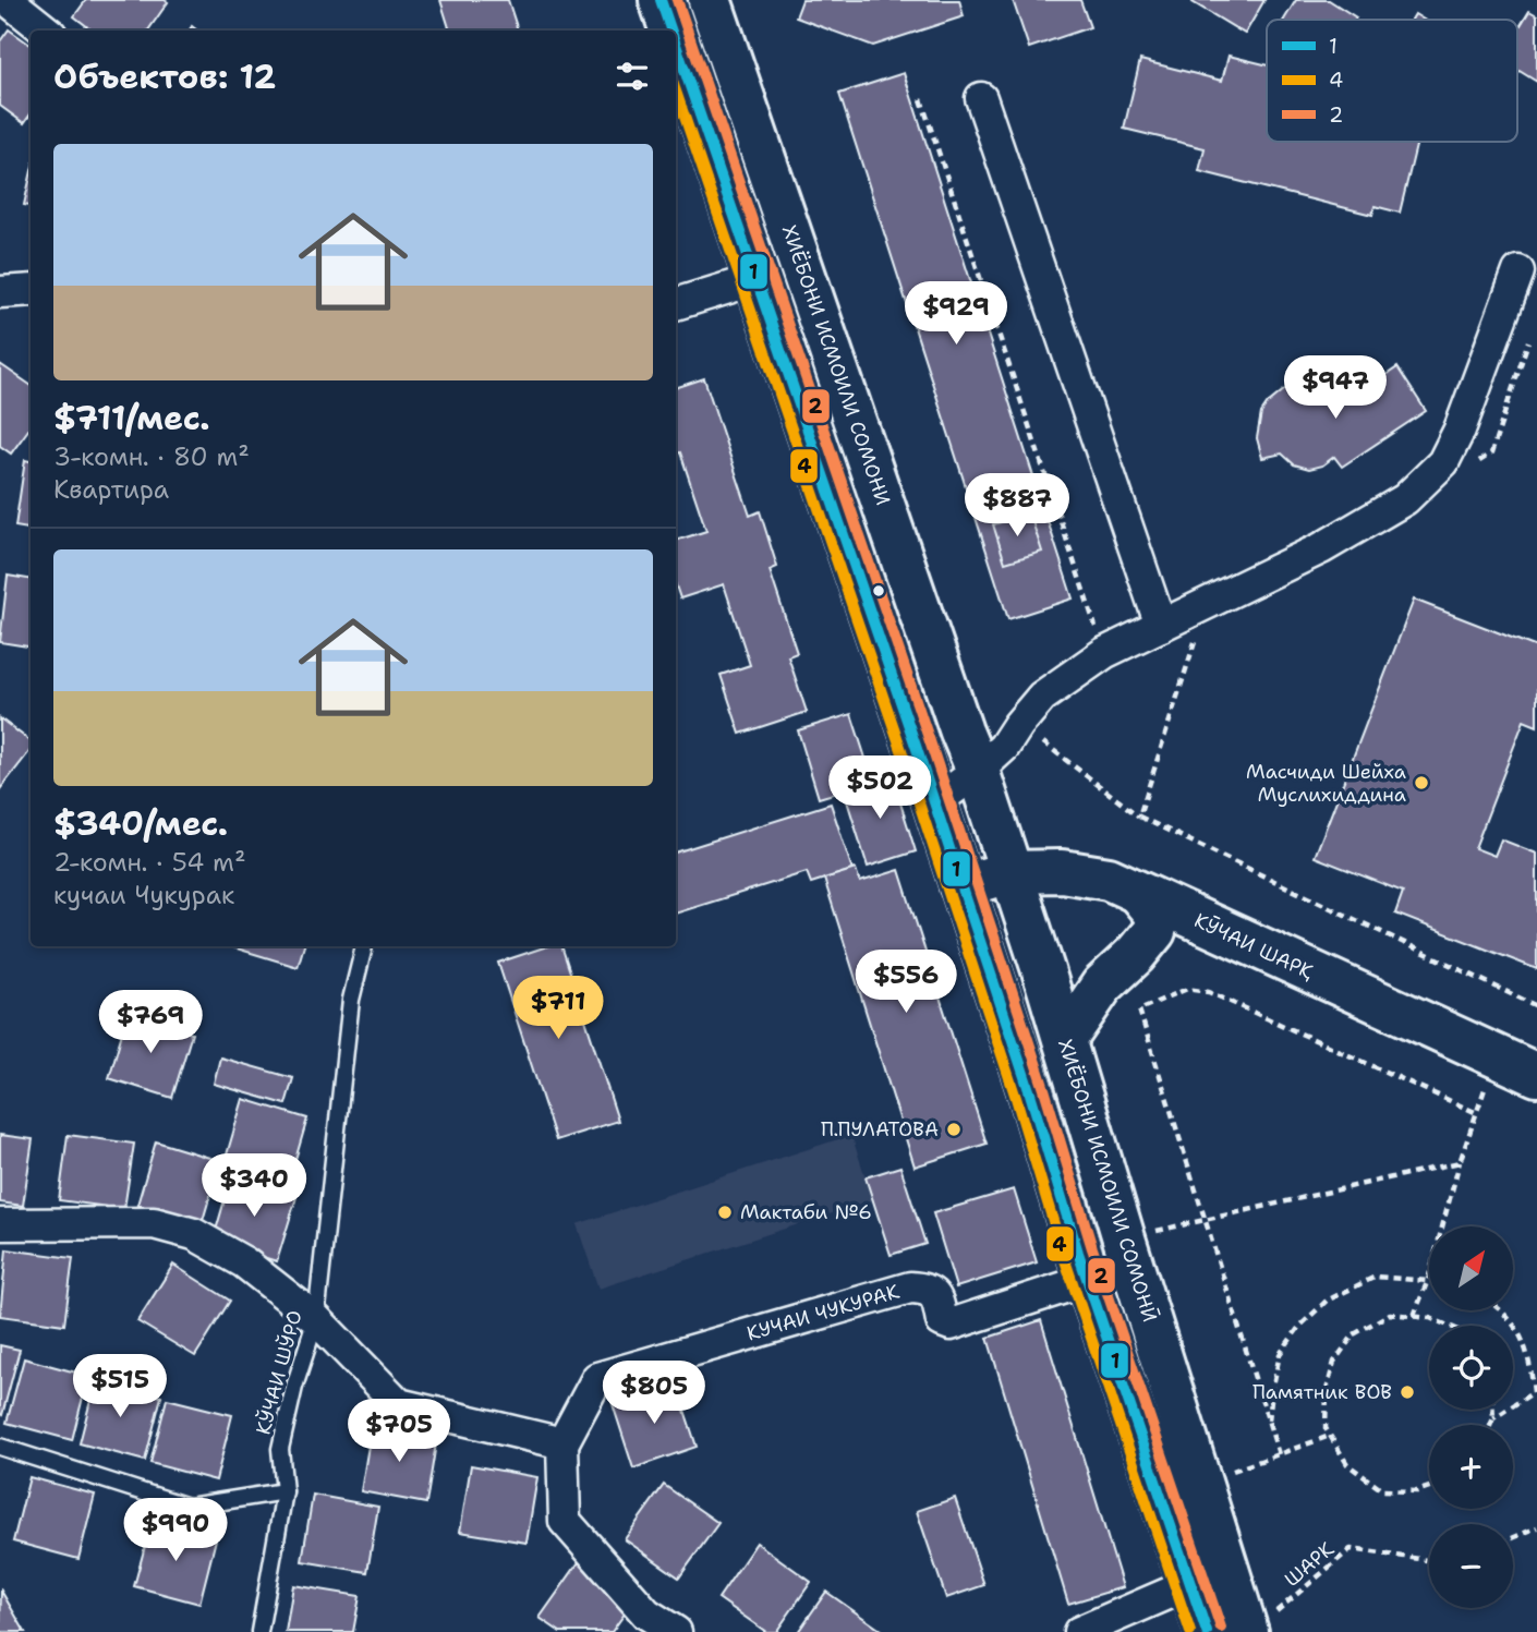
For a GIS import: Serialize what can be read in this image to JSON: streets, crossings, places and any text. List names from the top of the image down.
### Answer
{
  "streets": {
    "main road": ["ХИЁБОНИ ИСМОИЛИ СОМОНИ", "КӮЧАИ ШАРҚ", "ХИЁБОНИ ИСМОИЛИ СОМОНӢ"],
    "street": ["КУЧАИ ЧУКУРАК"],
    "lane": ["КЎЧАИ ШЎРО"],
    "path": ["ШАРК"]
  },
  "crossings": [
    ["ХИЁБОНИ ИСМОИЛИ СОМОНИ", "ХИЁБОНИ ИСМОИЛИ СОМОНӢ"],
    ["КӮЧАИ ШАРҚ", "ХИЁБОНИ ИСМОИЛИ СОМОНӢ"],
    ["ХИЁБОНИ ИСМОИЛИ СОМОНӢ", "ШАРК"]
  ],
  "places": [
    "Масчиди Шейха Муслихиддина",
    "П.ПУЛАТОВА",
    "Мактаби №6",
    "Памятник ВОВ"
  ],
  "lines": ["transit line 1", "transit line 2", "transit line 4"],
  "legend": ["1", "4", "2"],
  "north": "top right",
  "page": {
    "heading": "Объектов: 12",
    "list": [
      {
        "name": "$711/мес.",
        "note": "3-комн. · 80 m² · Квартира"
      },
      {
        "name": "$340/мес.",
        "note": "2-комн. · 54 m² · кучаи Чукурак"
      }
    ],
    "price": [
      "$929",
      "$947",
      "$887",
      "$502",
      "$556",
      "$711",
      "$769",
      "$340",
      "$515",
      "$805",
      "$705",
      "$990"
    ],
    "map_buttons": ["+", "−"]
  }
}
